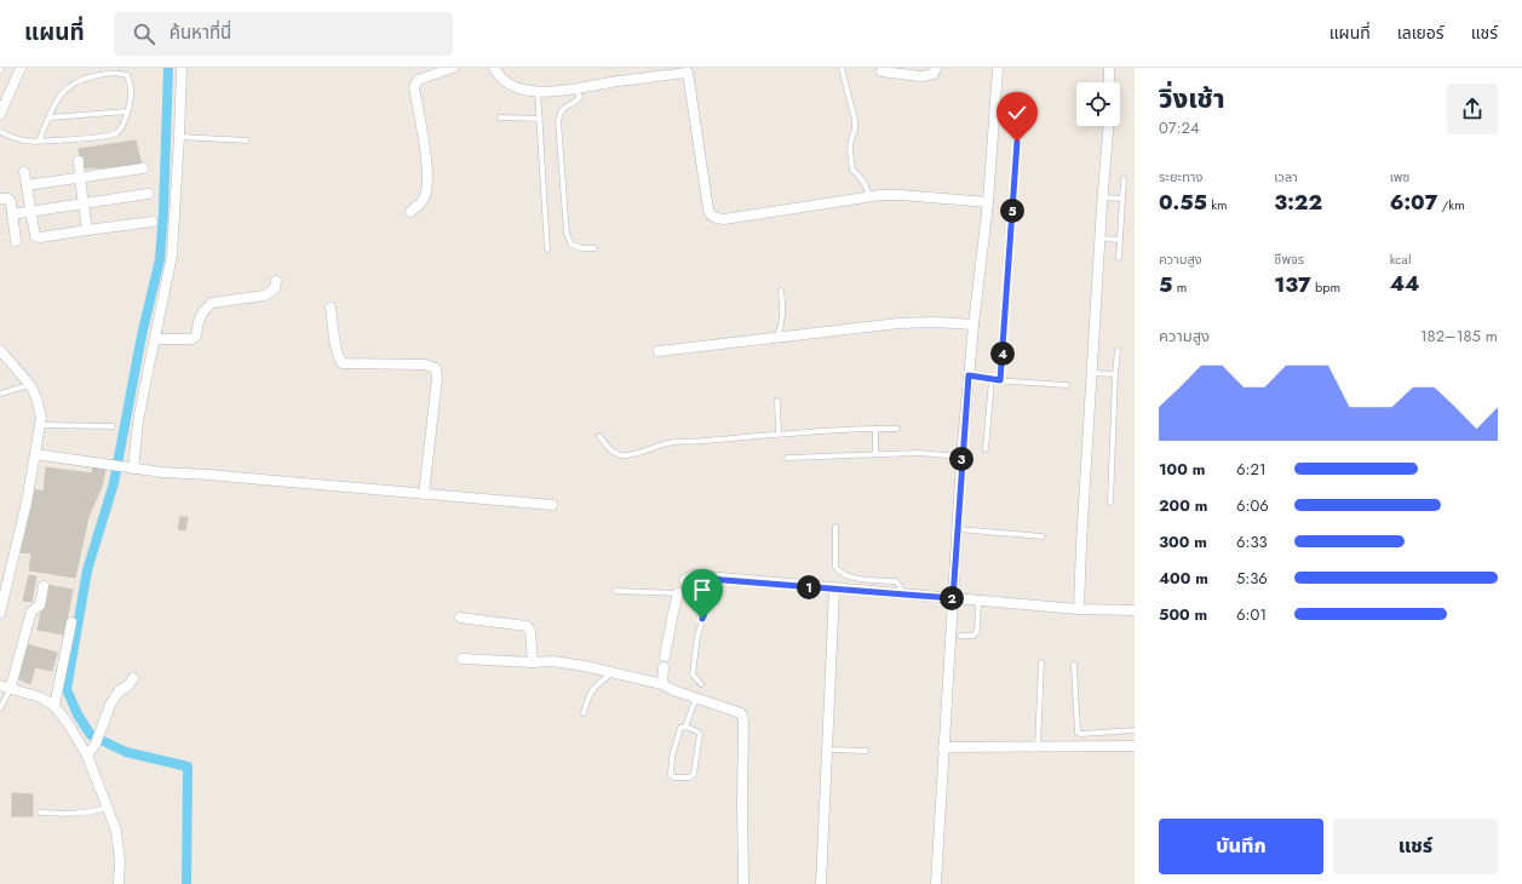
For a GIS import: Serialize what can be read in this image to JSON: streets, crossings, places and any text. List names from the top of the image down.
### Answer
{
  "page": {
    "header": "แผนที่",
    "search": "ค้นหาที่นี่",
    "nav": ["แผนที่", "เลเยอร์", "แชร์"],
    "heading": ["วิ่งเช้า", "07:24"],
    "stats": [
      ["ระยะทาง", "0.55 km"],
      ["เวลา", "3:22"],
      ["เพซ", "6:07 /km"],
      ["ความสูง", "5 m"],
      ["ชีพจร", "137 bpm"],
      ["kcal", "44"]
    ],
    "pins": [
      "5",
      "4",
      "3",
      "1",
      "2"
    ],
    "chart": ["ความสูง", "182–185 m"],
    "list": [
      {
        "name": "100 m",
        "note": "6:21"
      },
      {
        "name": "200 m",
        "note": "6:06"
      },
      {
        "name": "300 m",
        "note": "6:33"
      },
      {
        "name": "400 m",
        "note": "5:36"
      },
      {
        "name": "500 m",
        "note": "6:01"
      }
    ],
    "buttons": ["บันทึก", "แชร์"]
  }
}
